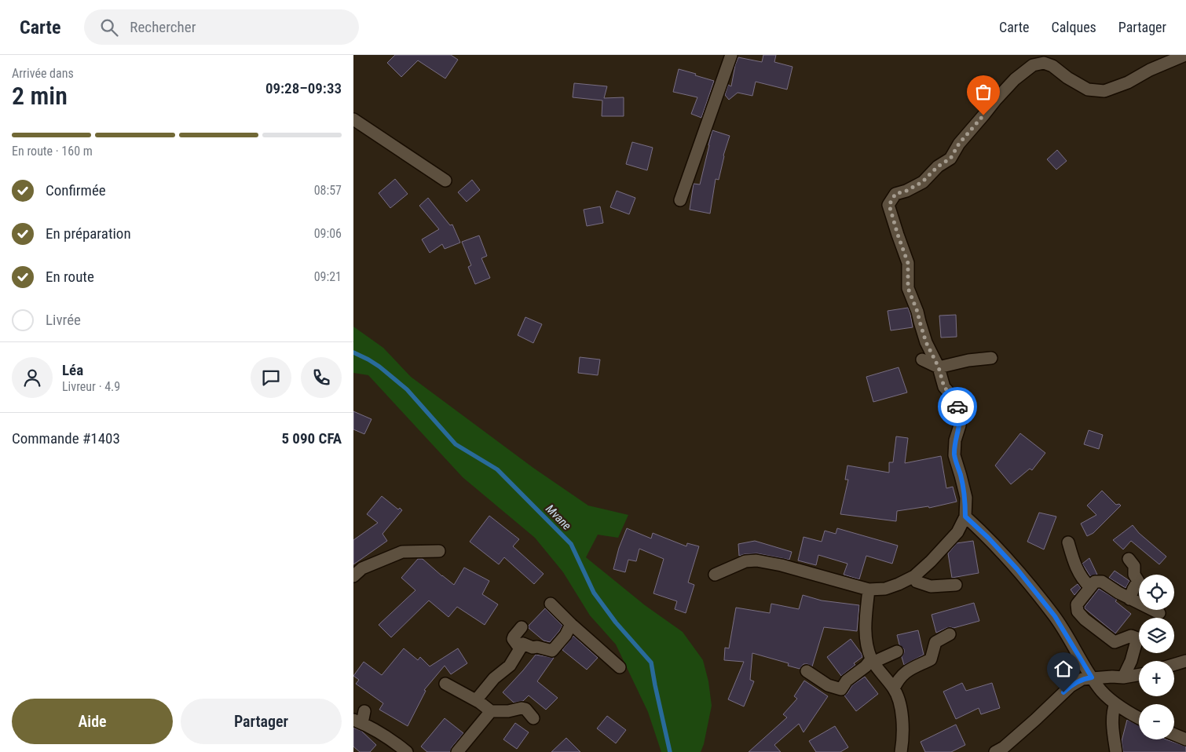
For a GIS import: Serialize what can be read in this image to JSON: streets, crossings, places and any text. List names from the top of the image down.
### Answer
{
  "water": ["Mvane"],
  "page": {
    "header": "Carte",
    "search": "Rechercher",
    "nav": ["Carte", "Calques", "Partager"],
    "heading": ["2 min", "Arrivée dans", "09:28–09:33"],
    "panel": [
      "Léa",
      "Livreur · 4.9",
      "Commande #1403",
      "5 090 CFA"
    ],
    "bar": "En route · 160 m",
    "list": [
      ["Confirmée", "08:57"],
      ["En préparation", "09:06"],
      ["En route", "09:21"],
      "Livrée"
    ],
    "map_buttons": ["+", "−"],
    "buttons": ["Aide", "Partager"]
  }
}
